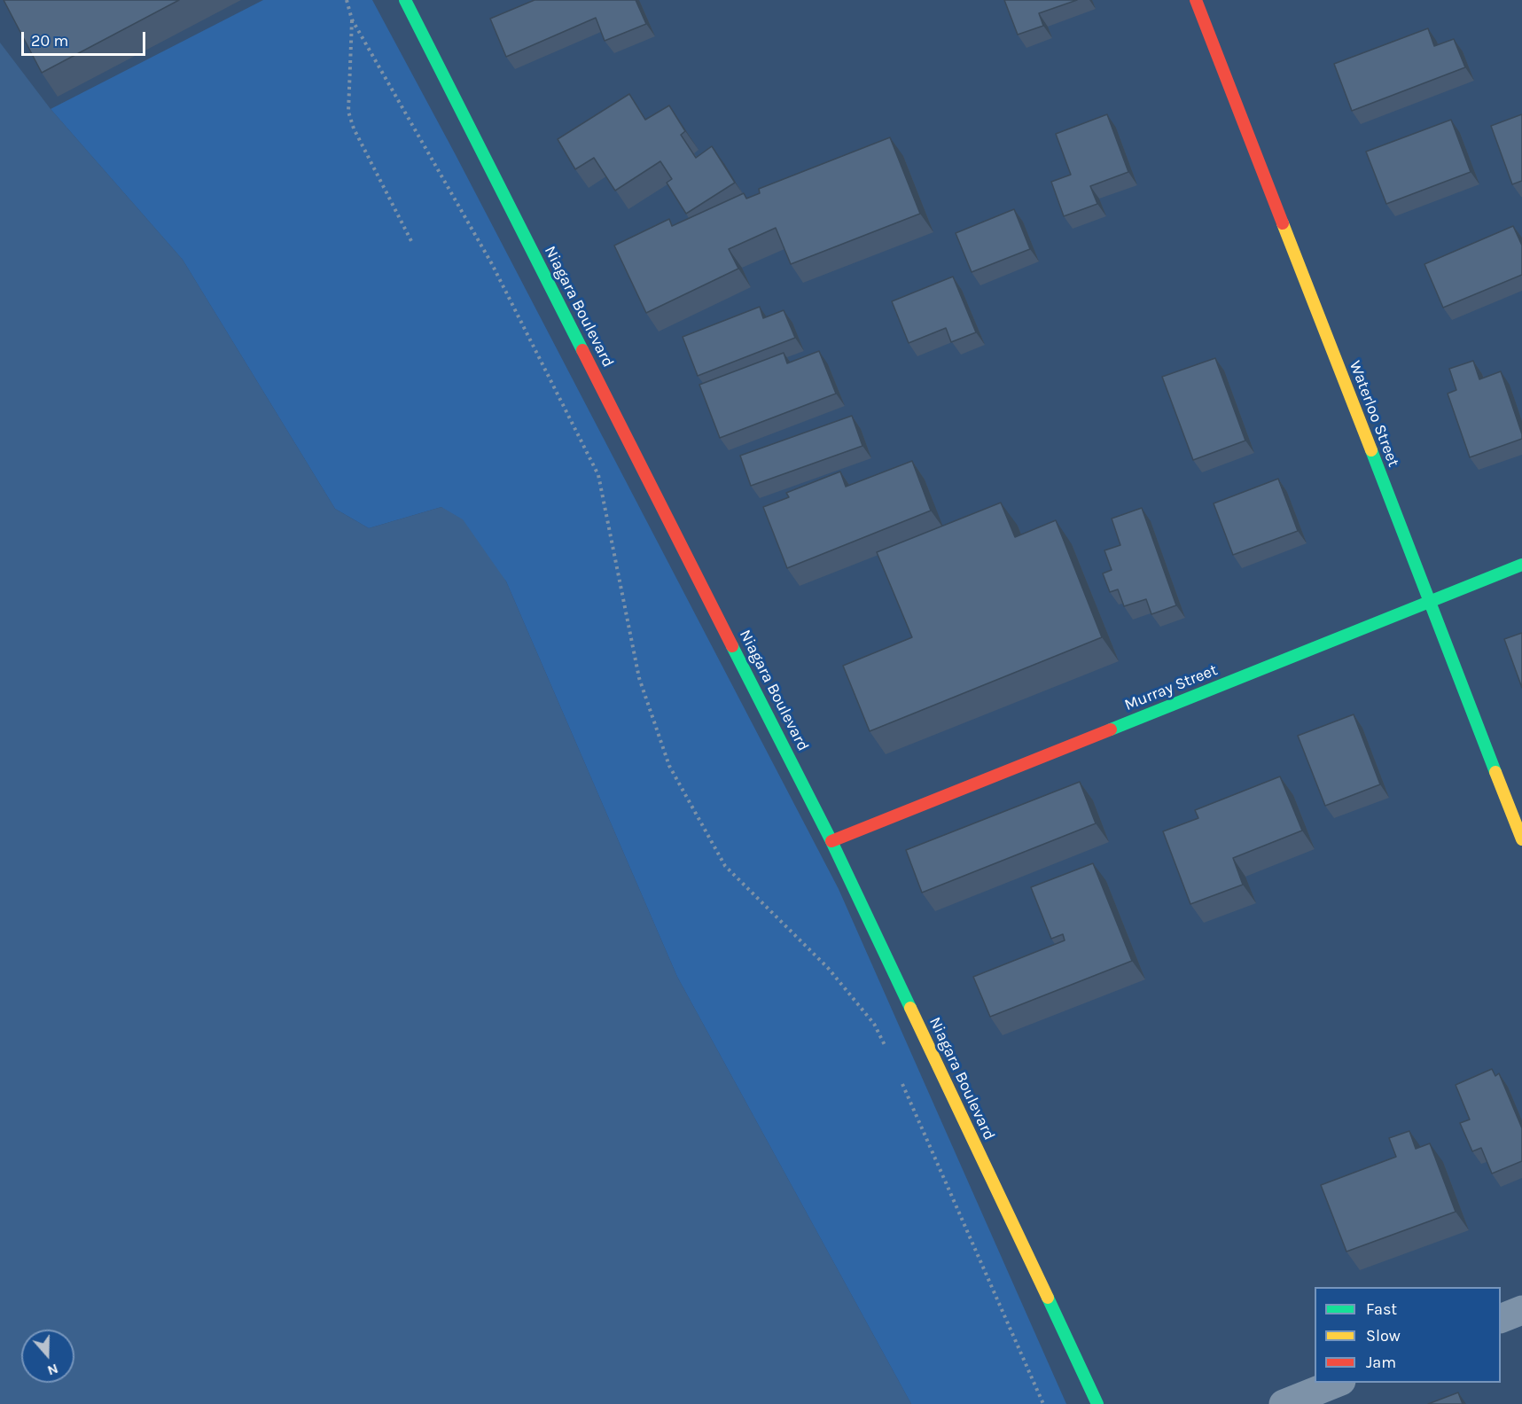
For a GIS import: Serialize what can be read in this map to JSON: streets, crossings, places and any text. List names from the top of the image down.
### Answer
{
  "streets": {
    "street": ["Niagara Boulevard", "Waterloo Street", "Murray Street"]
  },
  "crossings": [
    ["Niagara Boulevard", "Murray Street"],
    ["Waterloo Street", "Murray Street"]
  ],
  "legend": ["Fast", "Slow", "Jam"],
  "scale_bar": "20 m",
  "north": "bottom"
}
